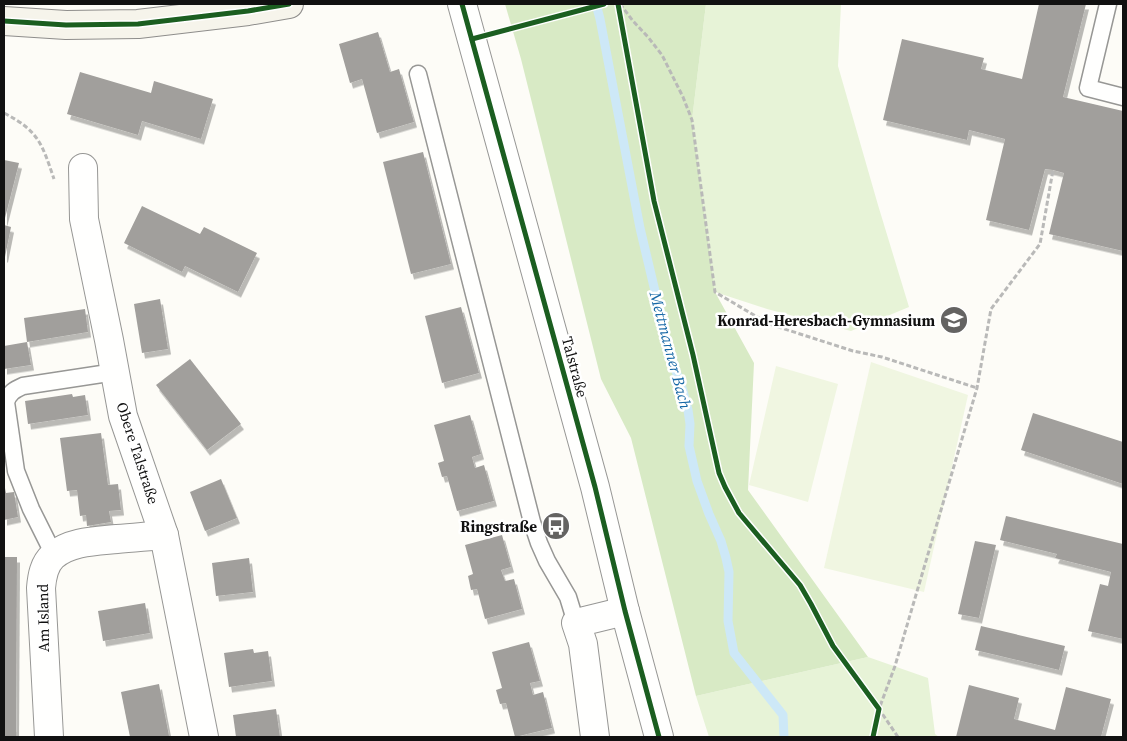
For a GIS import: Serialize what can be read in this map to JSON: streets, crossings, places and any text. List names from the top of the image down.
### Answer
{
  "streets": {
    "street": ["Talstraße", "Obere Talstraße", "Am Island"]
  },
  "water": ["Mettmanner Bach"],
  "places": {
    "school or university": ["Konrad-Heresbach-Gymnasium"],
    "bus stop": ["Ringstraße"]
  }
}
